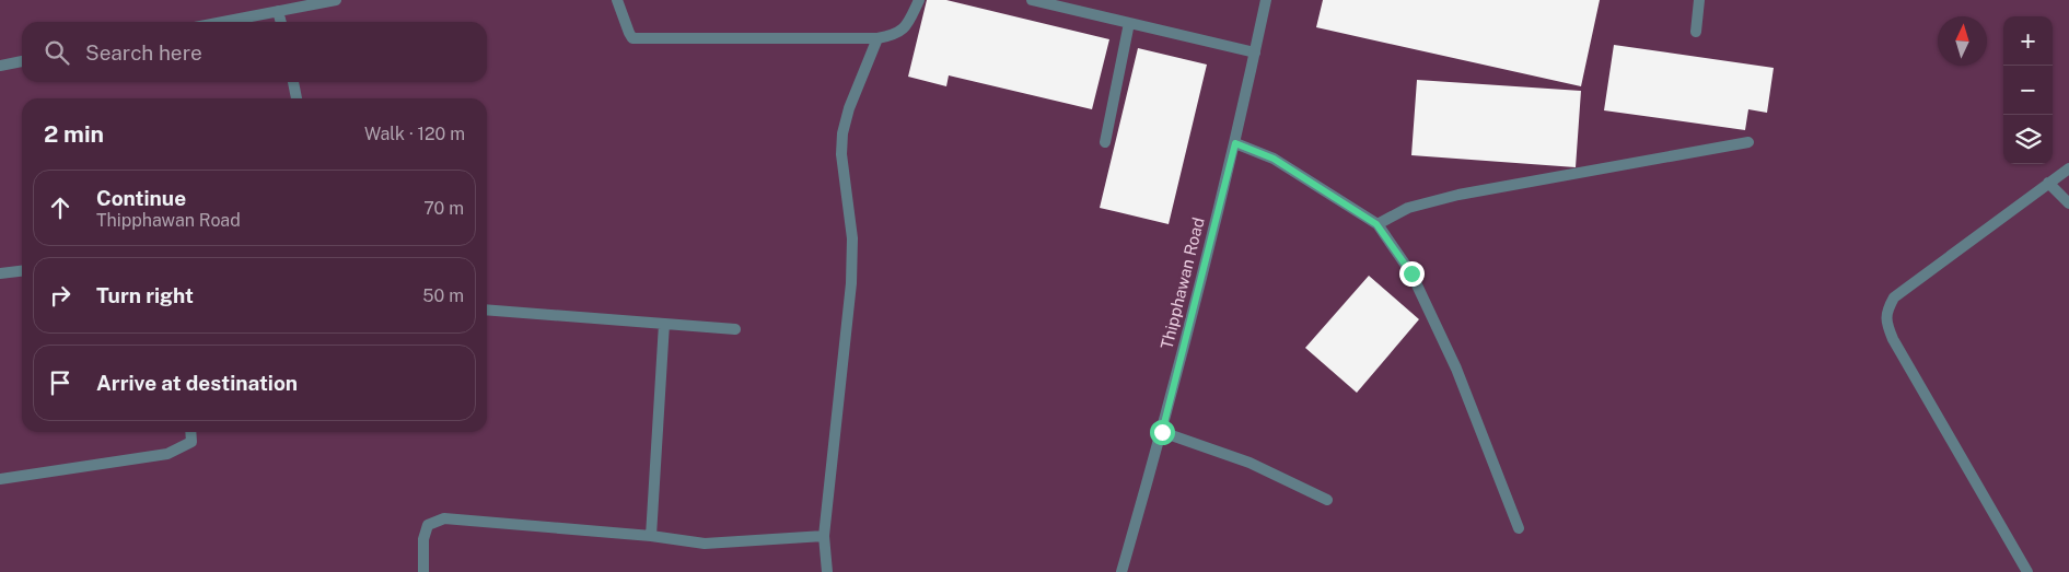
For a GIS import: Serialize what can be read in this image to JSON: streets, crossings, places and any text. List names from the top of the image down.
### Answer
{
  "streets": {
    "street": ["Thipphawan Road"]
  },
  "north": "top",
  "page": {
    "map_buttons": ["+", "−"],
    "search": "Search here",
    "heading": ["2 min", "Walk · 120 m"],
    "list": [
      ["Continue", "Thipphawan Road", "70 m"],
      ["Turn right", "50 m"],
      "Arrive at destination"
    ]
  }
}
